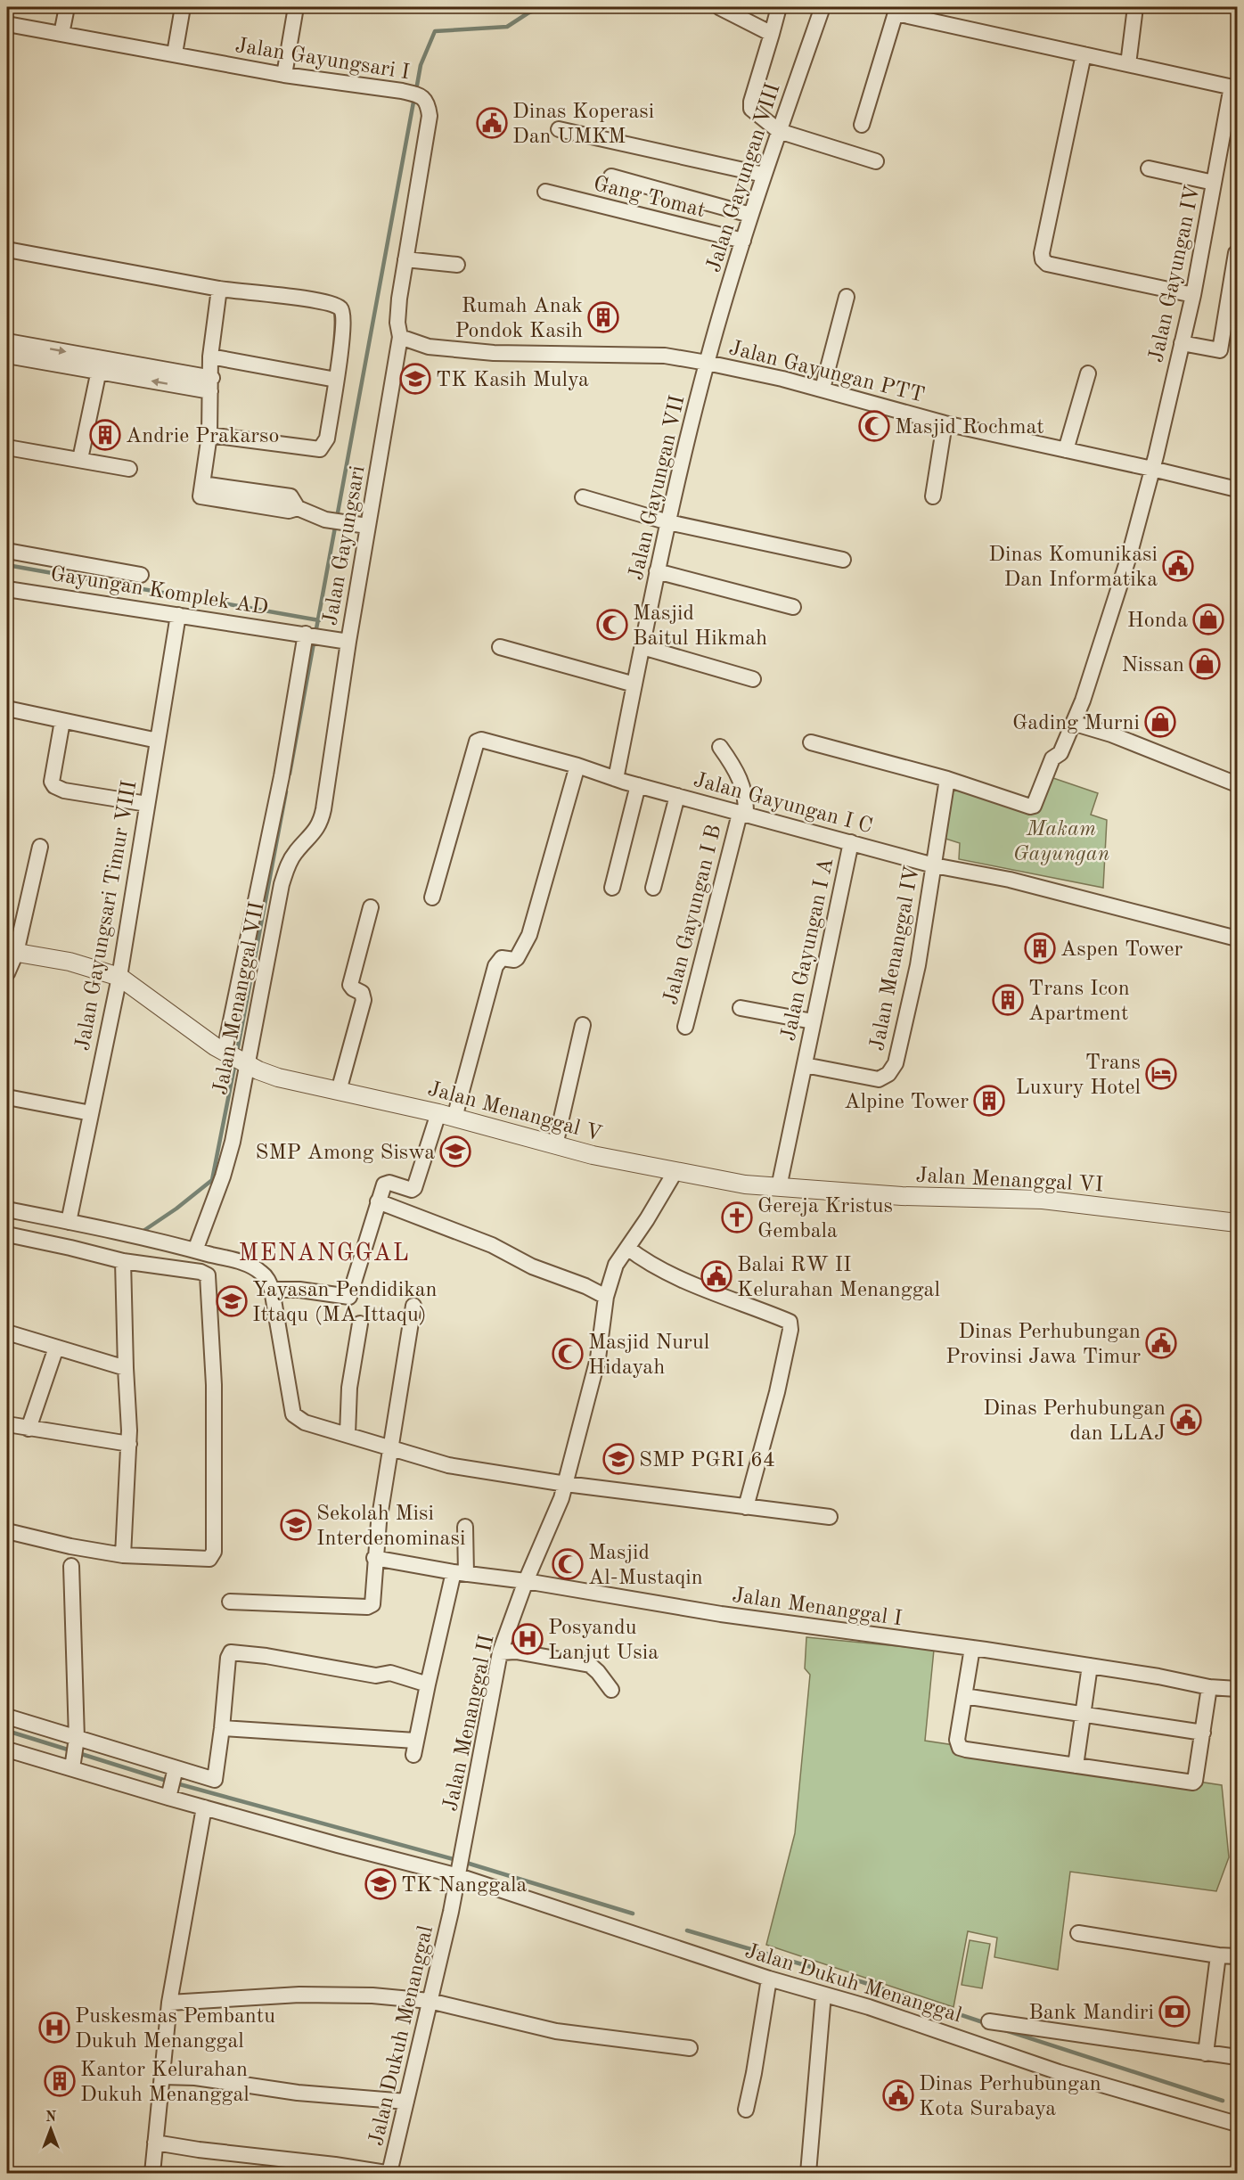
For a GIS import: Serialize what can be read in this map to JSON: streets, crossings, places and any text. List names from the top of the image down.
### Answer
{
  "streets": {
    "street": [
      "Jalan Gayungsari I",
      "Jalan Gayungan VIII",
      "Gang Tomat",
      "Jalan Gayungan IV",
      "Jalan Gayungan PTT",
      "Jalan Gayungan VII",
      "Jalan Gayungsari",
      "Gayungan Komplek AD",
      "Jalan Gayungan I C",
      "Jalan Gayungan I B",
      "Jalan Gayungsari Timur VIII",
      "Jalan Gayungan I A",
      "Jalan Menanggal IV",
      "Jalan Menanggal VII",
      "Jalan Menanggal V",
      "Jalan Menanggal VI",
      "Jalan Menanggal I",
      "Jalan Menanggal II",
      "Jalan Dukuh Menanggal"
    ]
  },
  "crossings": [
    ["Jalan Gayungsari I", "Jalan Gayungan PTT"],
    ["Jalan Gayungsari I", "Jalan Gayungsari"],
    ["Jalan Gayungan VIII", "Gang Tomat"],
    ["Jalan Gayungan VIII", "Jalan Gayungan PTT"],
    ["Jalan Gayungan VIII", "Jalan Gayungan VII"],
    ["Jalan Gayungan IV", "Jalan Gayungan PTT"],
    ["Jalan Gayungan IV", "Jalan Menanggal IV"],
    ["Jalan Gayungan PTT", "Jalan Gayungan VII"],
    ["Jalan Gayungan PTT", "Jalan Gayungsari"],
    ["Jalan Gayungan VII", "Jalan Gayungan I C"],
    ["Jalan Gayungsari", "Gayungan Komplek AD"],
    ["Jalan Gayungsari", "Jalan Menanggal VII"],
    ["Gayungan Komplek AD", "Jalan Gayungsari Timur VIII"],
    ["Jalan Gayungan I C", "Jalan Gayungan I B"],
    ["Jalan Gayungan I C", "Jalan Gayungan I A"],
    ["Jalan Gayungan I C", "Jalan Menanggal IV"],
    ["Jalan Gayungsari Timur VIII", "Jalan Menanggal V"],
    ["Jalan Gayungan I A", "Jalan Menanggal IV"],
    ["Jalan Menanggal VII", "Jalan Menanggal V"],
    ["Jalan Menanggal V", "Jalan Menanggal VI"],
    ["Jalan Menanggal V", "Jalan Menanggal II"],
    ["Jalan Menanggal I", "Jalan Menanggal II"],
    ["Jalan Menanggal II", "Jalan Dukuh Menanggal"]
  ],
  "districts": ["MENANGGAL"],
  "parks": ["Makam Gayungan"],
  "places": {
    "public building": [
      "Dinas Koperasi Dan UMKM",
      "Dinas Komunikasi Dan Informatika",
      "Balai RW II Kelurahan Menanggal",
      "Dinas Perhubungan Provinsi Jawa Timur",
      "Dinas Perhubungan dan LLAJ",
      "Dinas Perhubungan Kota Surabaya"
    ],
    "building": [
      "Rumah Anak Pondok Kasih",
      "Andrie Prakarso",
      "Aspen Tower",
      "Trans Icon Apartment",
      "Alpine Tower",
      "Kantor Kelurahan Dukuh Menanggal"
    ],
    "school or university": [
      "TK Kasih Mulya",
      "SMP Among Siswa",
      "Yayasan Pendidikan Ittaqu (MA Ittaqu)",
      "SMP PGRI 64",
      "Sekolah Misi Interdenominasi",
      "TK Nanggala"
    ],
    "mosque": [
      "Masjid Rochmat",
      "Masjid Baitul Hikmah",
      "Masjid Nurul Hidayah",
      "Masjid Al-Mustaqin"
    ],
    "shop": ["Honda", "Nissan", "Gading Murni"],
    "hotel": ["Trans Luxury Hotel"],
    "church": ["Gereja Kristus Gembala"],
    "hospital": ["Posyandu Lanjut Usia", "Puskesmas Pembantu Dukuh Menanggal"],
    "bank": ["Bank Mandiri"]
  },
  "north": "top"
}
